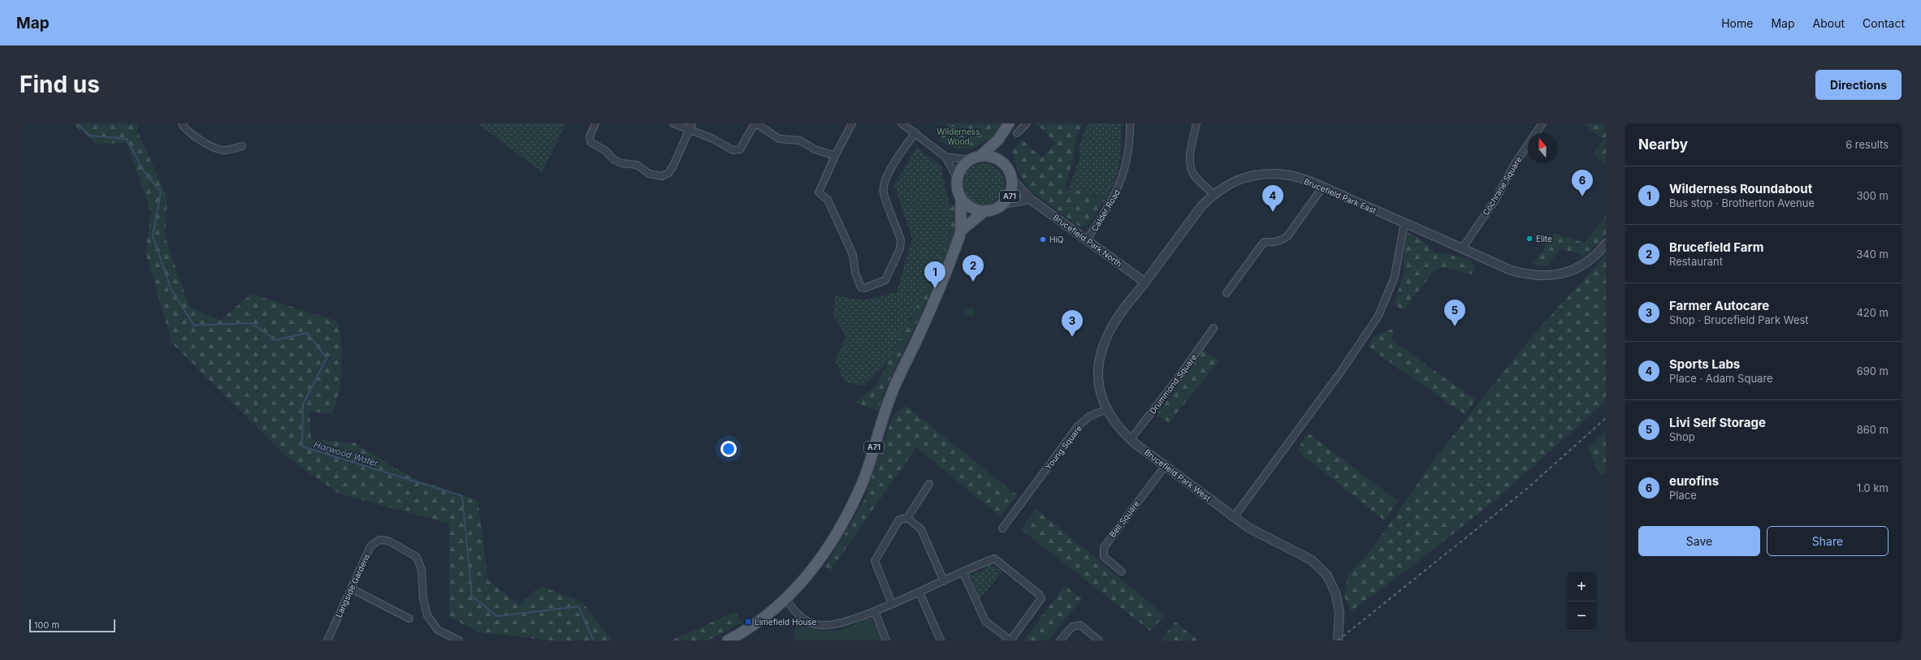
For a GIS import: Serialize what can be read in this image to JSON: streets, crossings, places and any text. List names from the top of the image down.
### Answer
{
  "streets": {
    "main road": ["A71"],
    "street": [
      "Cochrane Square",
      "Brucefield Park East",
      "Calder Road",
      "Brucefield Park North",
      "Drummond Square",
      "Young Square",
      "Brucefield Park West",
      "Bell Square",
      "Langside Gardens"
    ]
  },
  "crossings": [
    ["Cochrane Square", "Brucefield Park East"],
    ["Brucefield Park East", "Brucefield Park North"],
    ["Brucefield Park East", "Brucefield Park West"],
    ["A71", "Brucefield Park North"],
    ["Calder Road", "Brucefield Park North"],
    ["Brucefield Park North", "Brucefield Park West"],
    ["Drummond Square", "Brucefield Park West"],
    ["Young Square", "Brucefield Park West"],
    ["Brucefield Park West", "Bell Square"]
  ],
  "water": ["Harwood Water"],
  "parks": ["Wilderness Wood"],
  "places": {
    "other": ["Elite", "HiQ"],
    "transit": ["Limefield House"]
  },
  "scale_bar": "100 m",
  "north": "top",
  "page": {
    "header": "Map",
    "nav": [
      "Home",
      "Map",
      "About",
      "Contact"
    ],
    "buttons": [
      "Directions",
      ["Save", "Share"]
    ],
    "title": "Find us",
    "heading": ["Nearby", "6 results"],
    "list": [
      {
        "mark": "1",
        "name": "Wilderness Roundabout",
        "note": "Bus stop · Brotherton Avenue",
        "value": "300 m"
      },
      {
        "mark": "2",
        "name": "Brucefield Farm",
        "note": "Restaurant",
        "value": "340 m"
      },
      {
        "mark": "3",
        "name": "Farmer Autocare",
        "note": "Shop · Brucefield Park West",
        "value": "420 m"
      },
      {
        "mark": "4",
        "name": "Sports Labs",
        "note": "Place · Adam Square",
        "value": "690 m"
      },
      {
        "mark": "5",
        "name": "Livi Self Storage",
        "note": "Shop",
        "value": "860 m"
      },
      {
        "mark": "6",
        "name": "eurofins",
        "note": "Place",
        "value": "1.0 km"
      }
    ],
    "pins": [
      "6",
      "4",
      "2",
      "1",
      "5",
      "3"
    ],
    "map_buttons": ["+", "−"],
    "scale": "100 m"
  }
}
